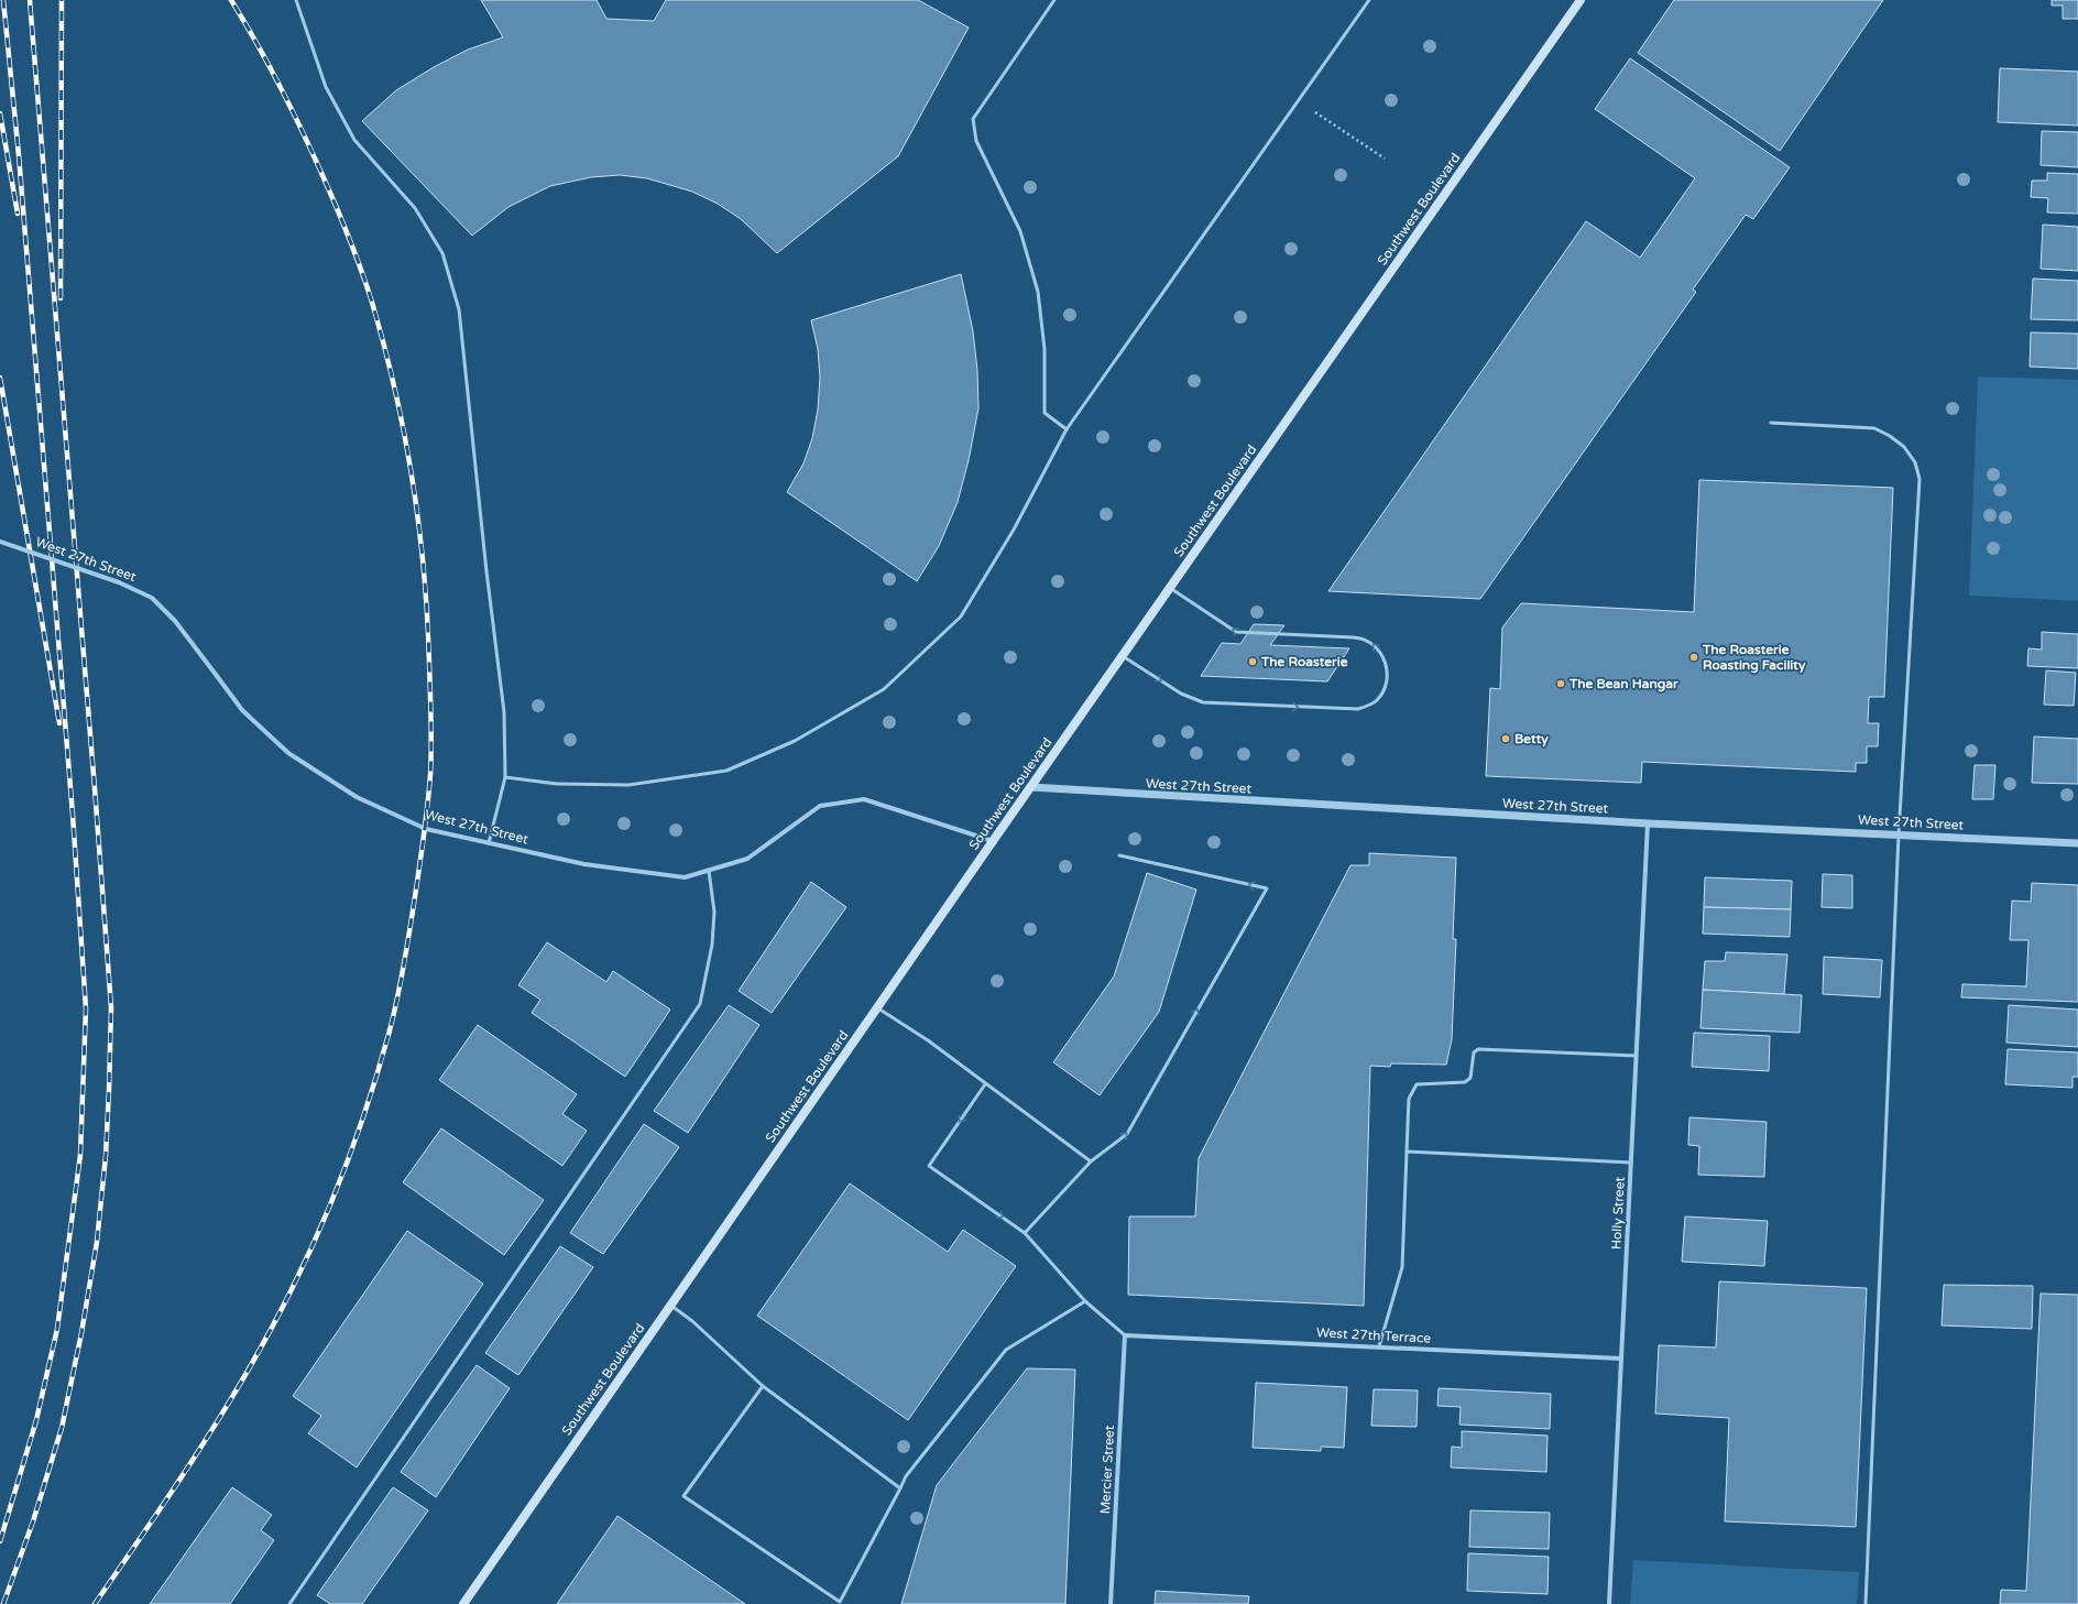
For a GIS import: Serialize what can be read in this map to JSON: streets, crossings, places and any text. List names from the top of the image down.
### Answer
{
  "streets": {
    "main road": ["Southwest Boulevard"],
    "street": [
      "West 27th Street",
      "Holly Street",
      "West 27th Terrace",
      "Mercier Street"
    ]
  },
  "crossings": [
    ["Southwest Boulevard", "West 27th Street"],
    ["West 27th Street", "Holly Street"],
    ["Holly Street", "West 27th Terrace"],
    ["West 27th Terrace", "Mercier Street"]
  ],
  "places": [
    "The Roasterie Roasting Facility",
    "The Roasterie",
    "The Bean Hangar",
    "Betty"
  ]
}
